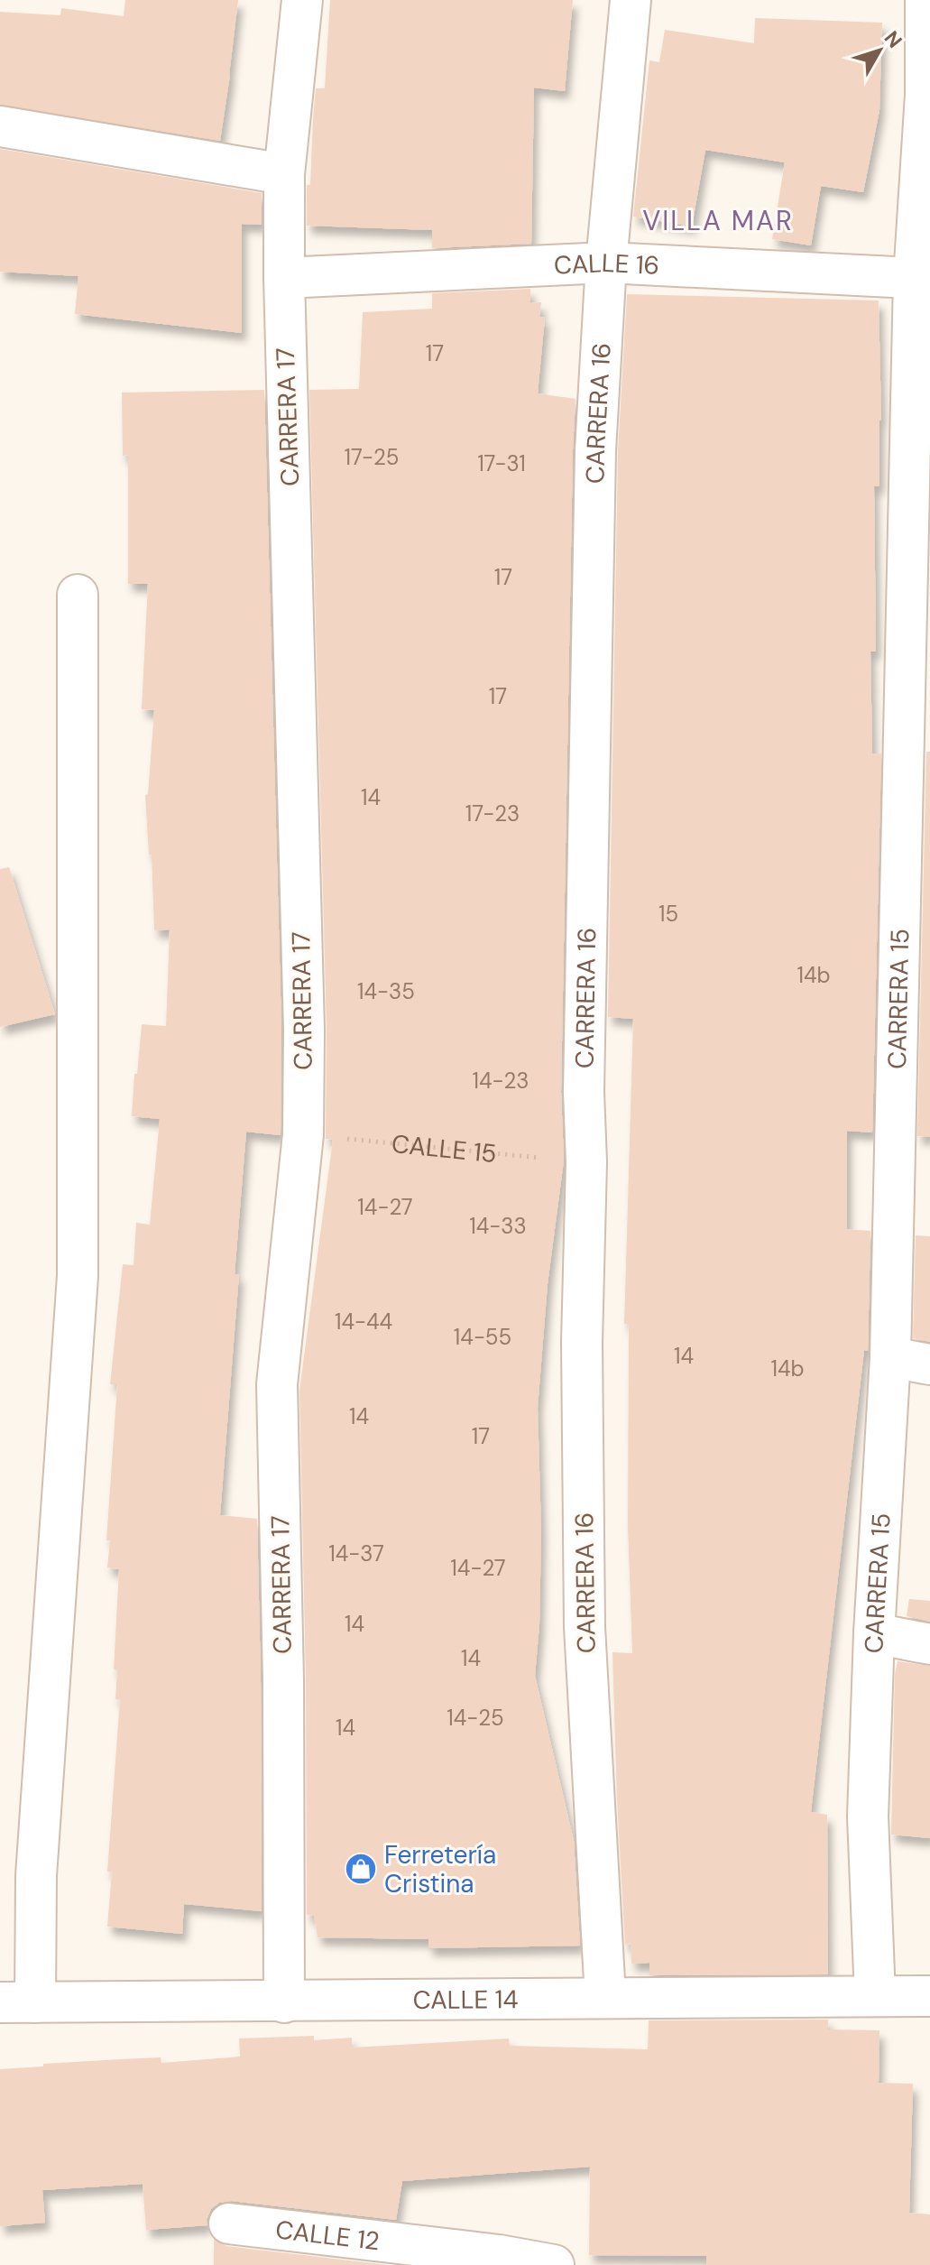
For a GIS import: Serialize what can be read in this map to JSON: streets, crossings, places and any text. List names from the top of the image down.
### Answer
{
  "streets": {
    "street": [
      "CALLE 16",
      "CARRERA 16",
      "CARRERA 17",
      "CARRERA 15",
      "CALLE 14",
      "CALLE 12"
    ],
    "path": ["CALLE 15"]
  },
  "crossings": [
    ["CALLE 16", "CARRERA 16"],
    ["CALLE 16", "CARRERA 17"],
    ["CALLE 16", "CARRERA 15"],
    ["CARRERA 16", "CALLE 15"],
    ["CARRERA 16", "CALLE 14"],
    ["CARRERA 17", "CALLE 15"],
    ["CARRERA 17", "CALLE 14"],
    ["CARRERA 15", "CALLE 14"]
  ],
  "districts": ["VILLA MAR"],
  "places": {
    "shop": ["Ferretería Cristina"]
  },
  "house_numbers": [
    "17",
    "17-25",
    "17-31",
    "17",
    "17",
    "14",
    "17-23",
    "15",
    "14b",
    "14-35",
    "14-23",
    "14-27",
    "14-33",
    "14-44",
    "14-55",
    "14",
    "14b",
    "14",
    "17",
    "14-37",
    "14-27",
    "14",
    "14",
    "14-25",
    "14"
  ],
  "north": "top right"
}
